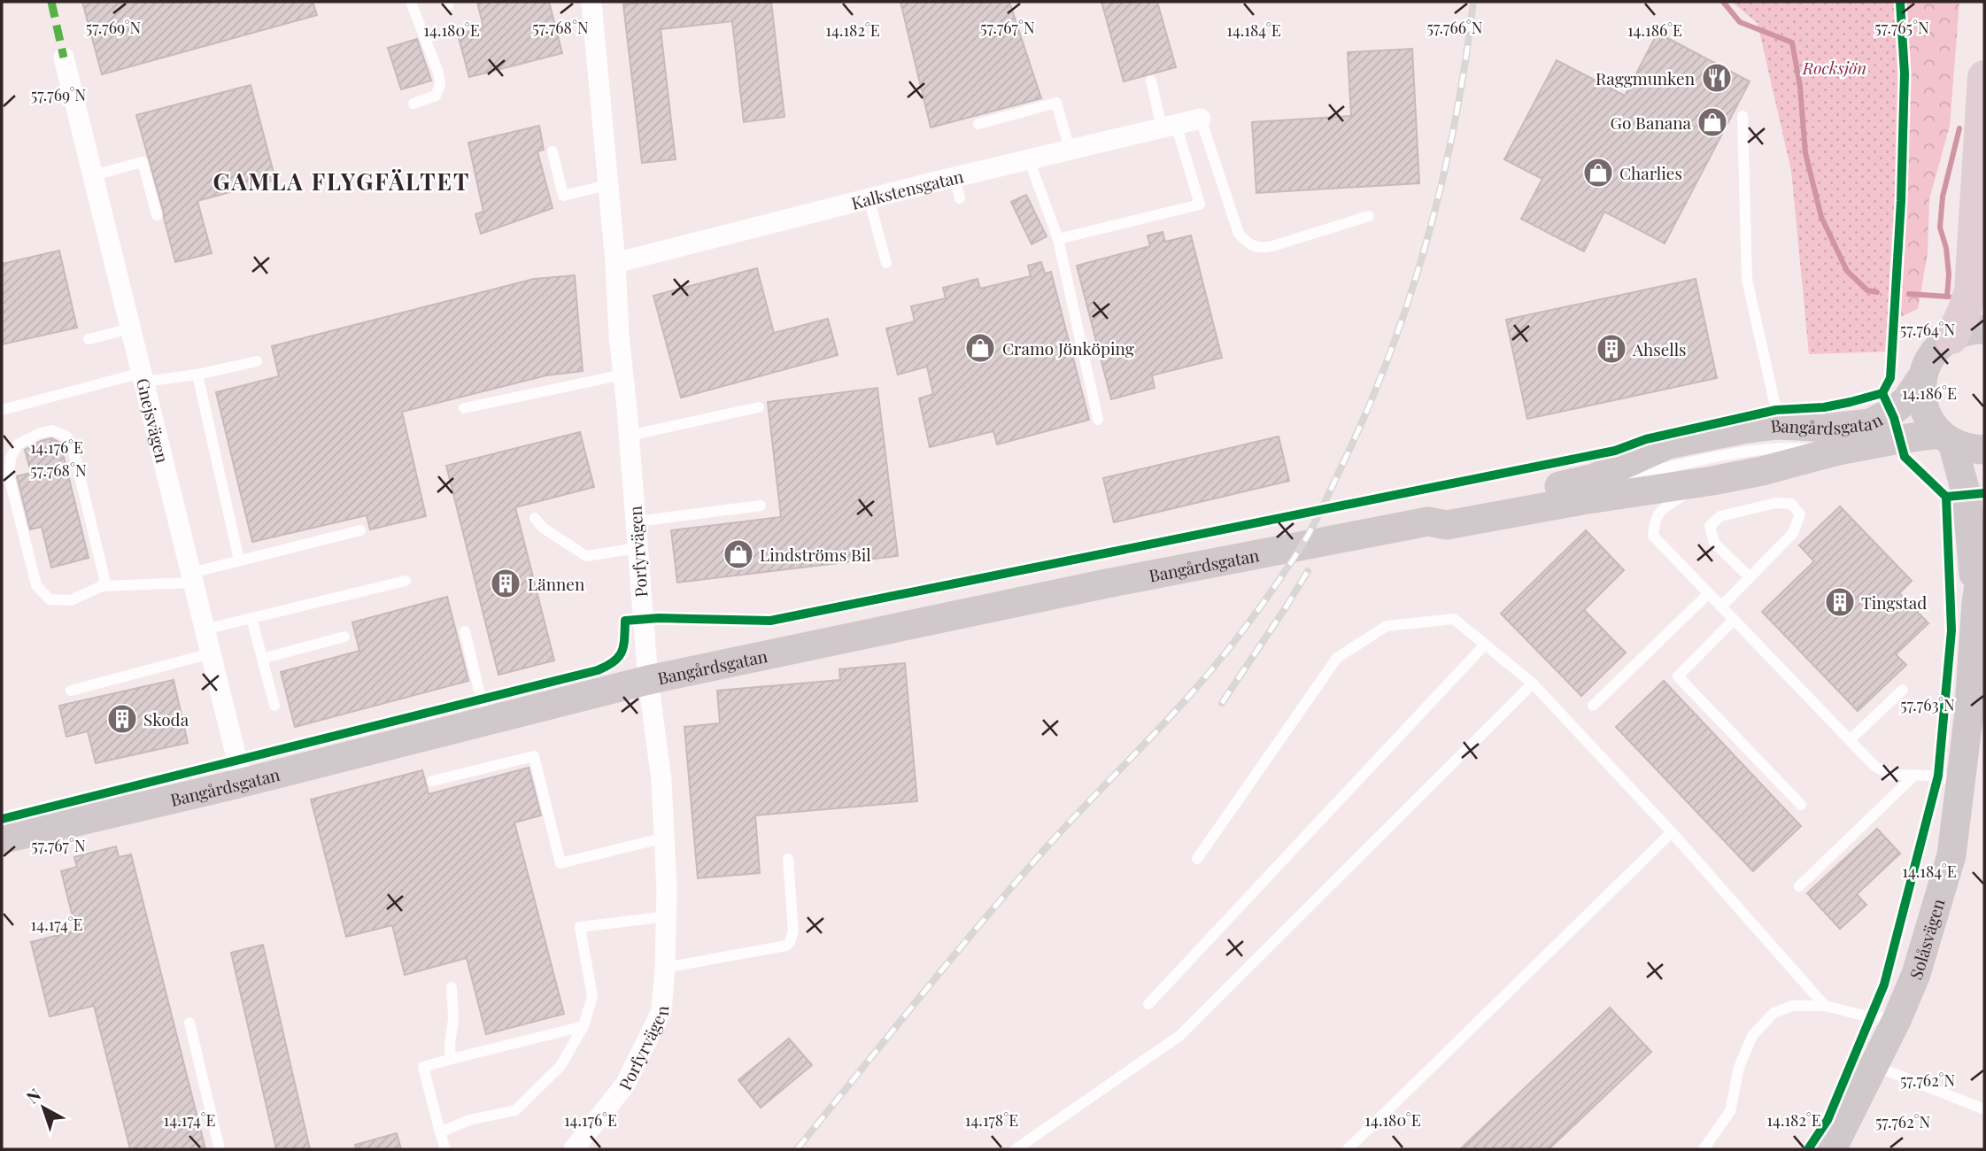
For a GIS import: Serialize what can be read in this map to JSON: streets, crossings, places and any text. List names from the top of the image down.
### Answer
{
  "streets": {
    "main road": ["Bangårdsgatan", "Solåsvägen"],
    "street": ["Kalkstensgatan", "Gnejsvägen", "Porfyrvägen"]
  },
  "crossings": [
    ["Kalkstensgatan", "Porfyrvägen"],
    ["Gnejsvägen", "Bangårdsgatan"],
    ["Bangårdsgatan", "Porfyrvägen"],
    ["Bangårdsgatan", "Solåsvägen"]
  ],
  "districts": ["GAMLA FLYGFÄLTET"],
  "parks": ["Rocksjön"],
  "places": {
    "restaurant": ["Raggmunken"],
    "shop": [
      "Go Banana",
      "Charlies",
      "Cramo Jönköping",
      "Lindströms Bil"
    ],
    "building": [
      "Ahsells",
      "Lännen",
      "Tingstad",
      "Skoda"
    ]
  },
  "north": "top left",
  "coordinates": [
    "57.769°N",
    "57.768°N",
    "57.767°N",
    "57.766°N",
    "57.765°N",
    "14.182°E",
    "14.184°E",
    "14.186°E",
    "14.180°E",
    "57.764°N",
    "14.176°E",
    "57.763°N",
    "14.174°E",
    "57.762°N",
    "14.178°E"
  ]
}
